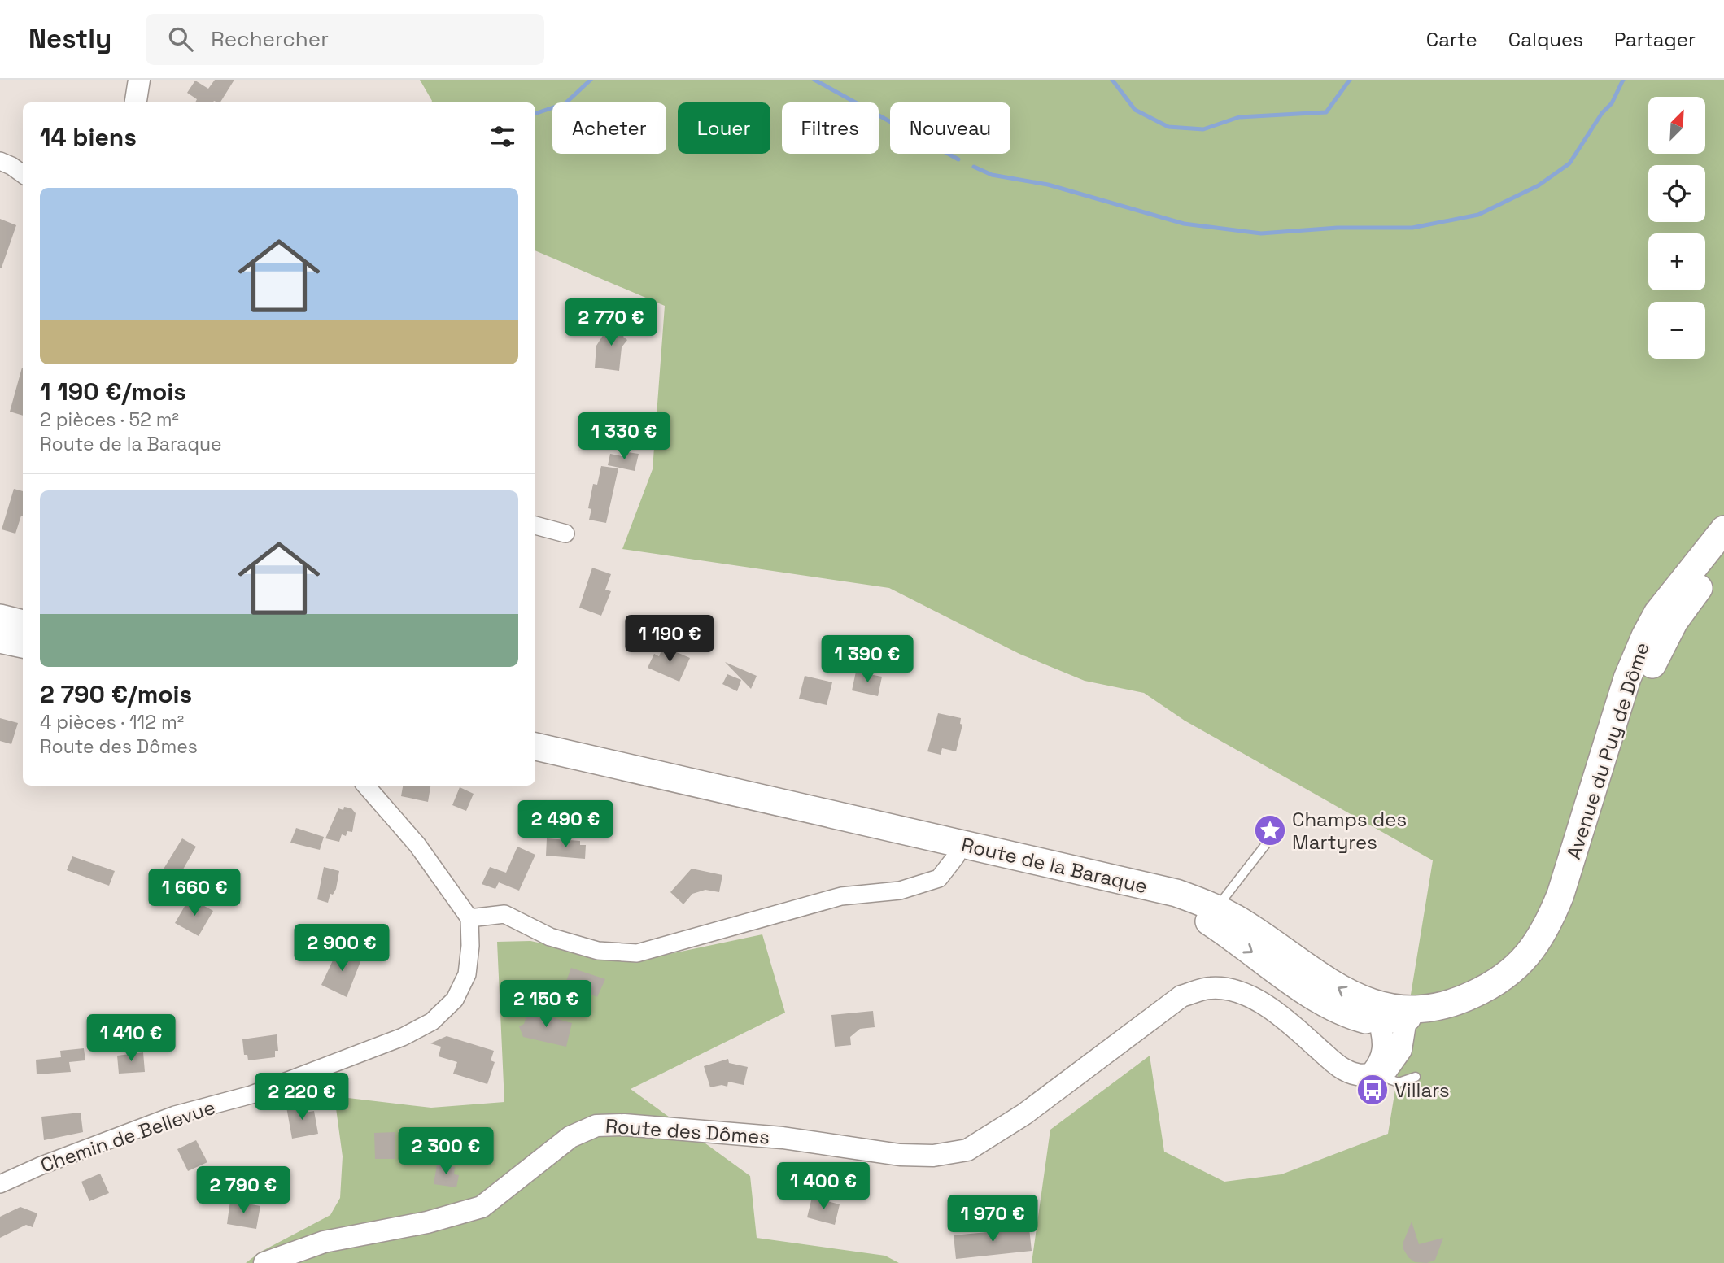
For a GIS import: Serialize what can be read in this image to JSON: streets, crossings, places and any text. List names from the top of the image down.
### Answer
{
  "streets": {
    "main road": ["Avenue du Puy de Dôme", "Route de la Baraque"],
    "street": ["Route des Dômes", "Chemin de Bellevue"]
  },
  "crossings": [
    ["Avenue du Puy de Dôme", "Route de la Baraque"]
  ],
  "places": {
    "place": ["Champs des Martyres"],
    "bus stop": ["Villars"]
  },
  "north": "top right",
  "page": {
    "header": "Nestly",
    "search": "Rechercher",
    "nav": ["Carte", "Calques", "Partager"],
    "map_buttons": ["+", "−"],
    "chip": [
      "Acheter",
      "Louer",
      "Filtres",
      "Nouveau"
    ],
    "heading": "14 biens",
    "list": [
      {
        "name": "1 190 €/mois",
        "note": "2 pièces · 52 m² · Route de la Baraque"
      },
      {
        "name": "2 790 €/mois",
        "note": "4 pièces · 112 m² · Route des Dômes"
      }
    ],
    "price": [
      "2 770 €",
      "1 330 €",
      "1 190 €",
      "1 390 €",
      "2 490 €",
      "1 660 €",
      "2 900 €",
      "2 150 €",
      "1 410 €",
      "2 220 €",
      "2 300 €",
      "1 400 €",
      "2 790 €",
      "1 970 €"
    ]
  }
}
